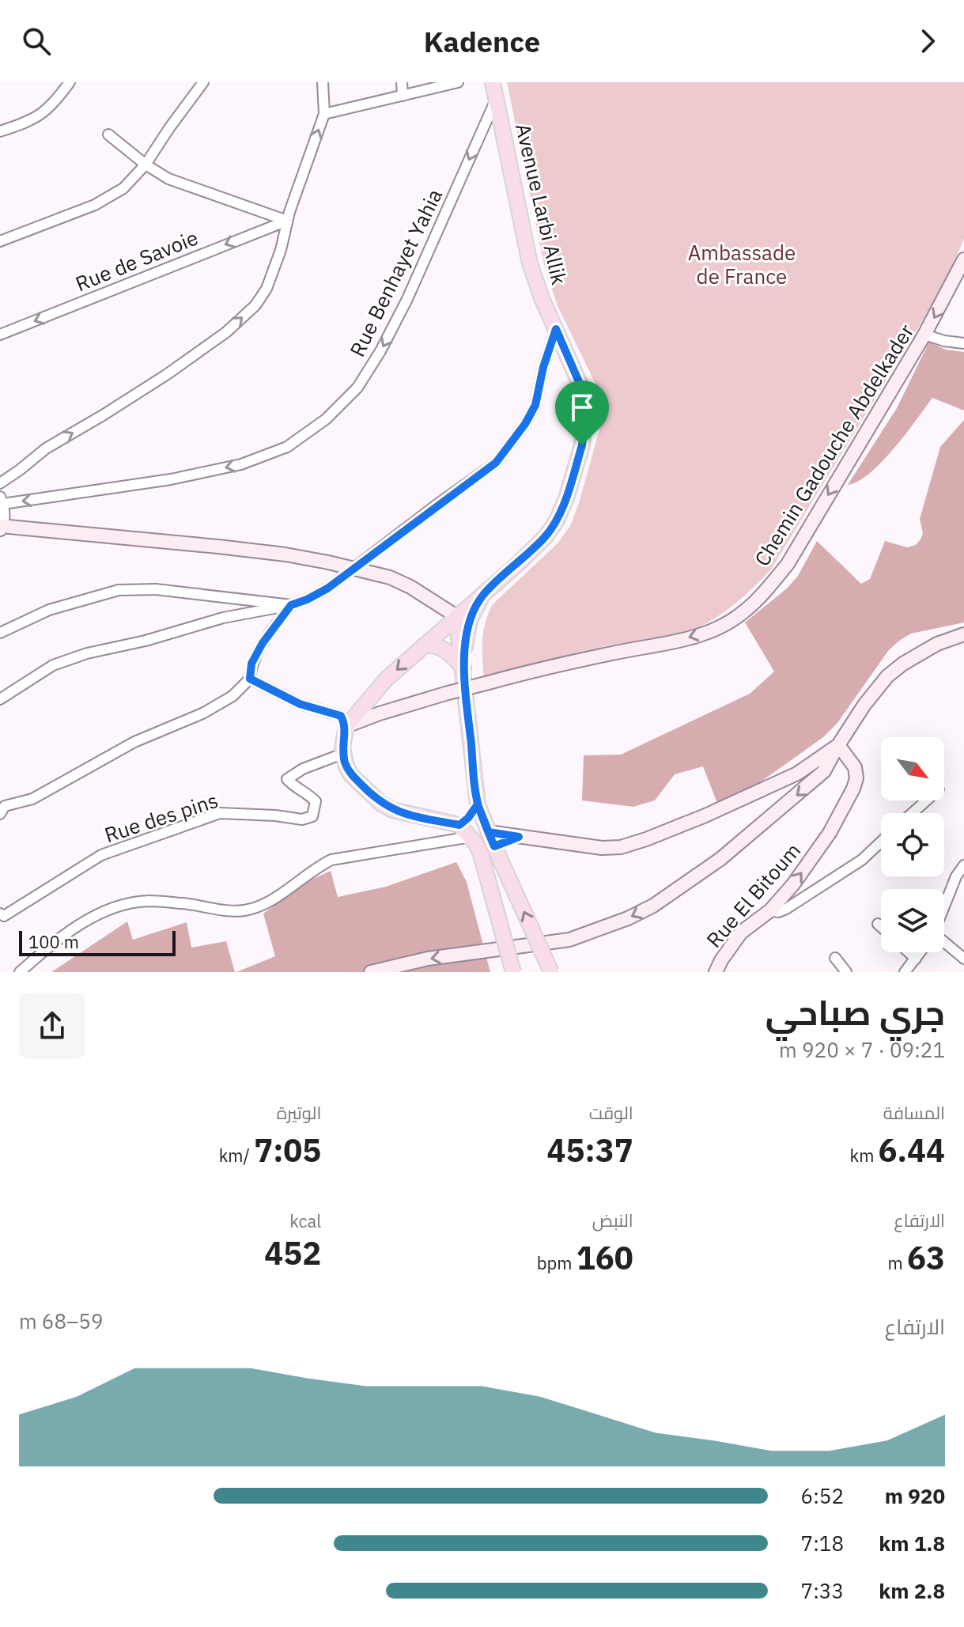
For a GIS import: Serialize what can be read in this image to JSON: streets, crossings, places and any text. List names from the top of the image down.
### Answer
{
  "streets": {
    "main road": ["Avenue Larbi Allik"],
    "street": [
      "Rue de Savoie",
      "Rue Benhayet Yahia",
      "Chemin Gadouche Abdelkader",
      "Rue des pins",
      "Rue El Bitoum"
    ]
  },
  "crossings": [
    ["Avenue Larbi Allik", "Rue Benhayet Yahia"]
  ],
  "one_way": ["Rue Benhayet Yahia", "Chemin Gadouche Abdelkader", "Rue El Bitoum"],
  "parks": ["Ambassade de France"],
  "scale_bar": "100 m",
  "north": "bottom right",
  "page": {
    "header": "Kadence",
    "scale": "100 m",
    "heading": ["جري صباحي", "09:21 · 7 × 920 m"],
    "stats": [
      ["المسافة", "6.44 km"],
      ["الوقت", "45:37"],
      ["الوتيرة", "7:05 /km"],
      ["الارتفاع", "63 m"],
      ["النبض", "160 bpm"],
      ["kcal", "452"]
    ],
    "chart": ["الارتفاع", "59–68 m"],
    "list": [
      {
        "name": "920 m",
        "note": "6:52"
      },
      {
        "name": "1.8 km",
        "note": "7:18"
      },
      {
        "name": "2.8 km",
        "note": "7:33"
      }
    ]
  }
}
